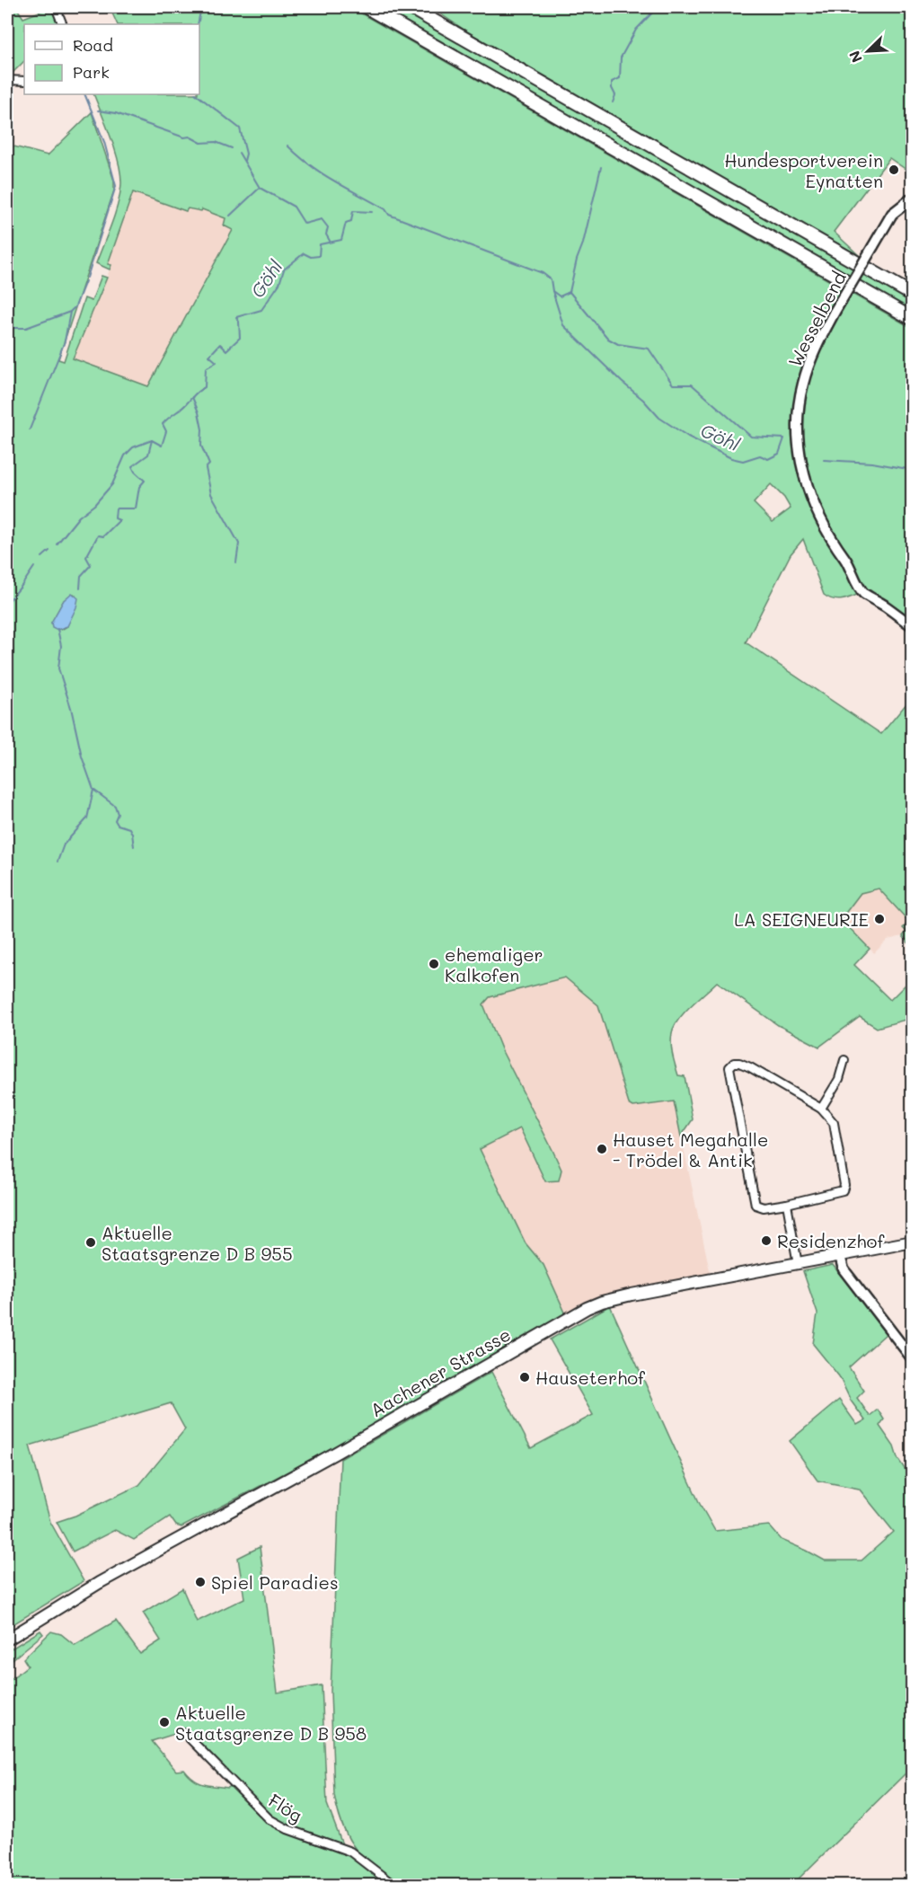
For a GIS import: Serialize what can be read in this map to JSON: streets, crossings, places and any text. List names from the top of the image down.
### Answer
{
  "streets": {
    "main road": ["Aachener Strasse"],
    "street": ["Wesselbend", "Flög"]
  },
  "water": ["Göhl"],
  "places": [
    "Hundesportverein Eynatten",
    "LA SEIGNEURIE",
    "ehemaliger Kalkofen",
    "Hauset Megahalle - Trödel & Antik",
    "Residenzhof",
    "Aktuelle Staatsgrenze D B 955",
    "Hauseterhof",
    "Spiel Paradies",
    "Aktuelle Staatsgrenze D B 958"
  ],
  "legend": ["Road", "Park"],
  "north": "bottom left"
}
